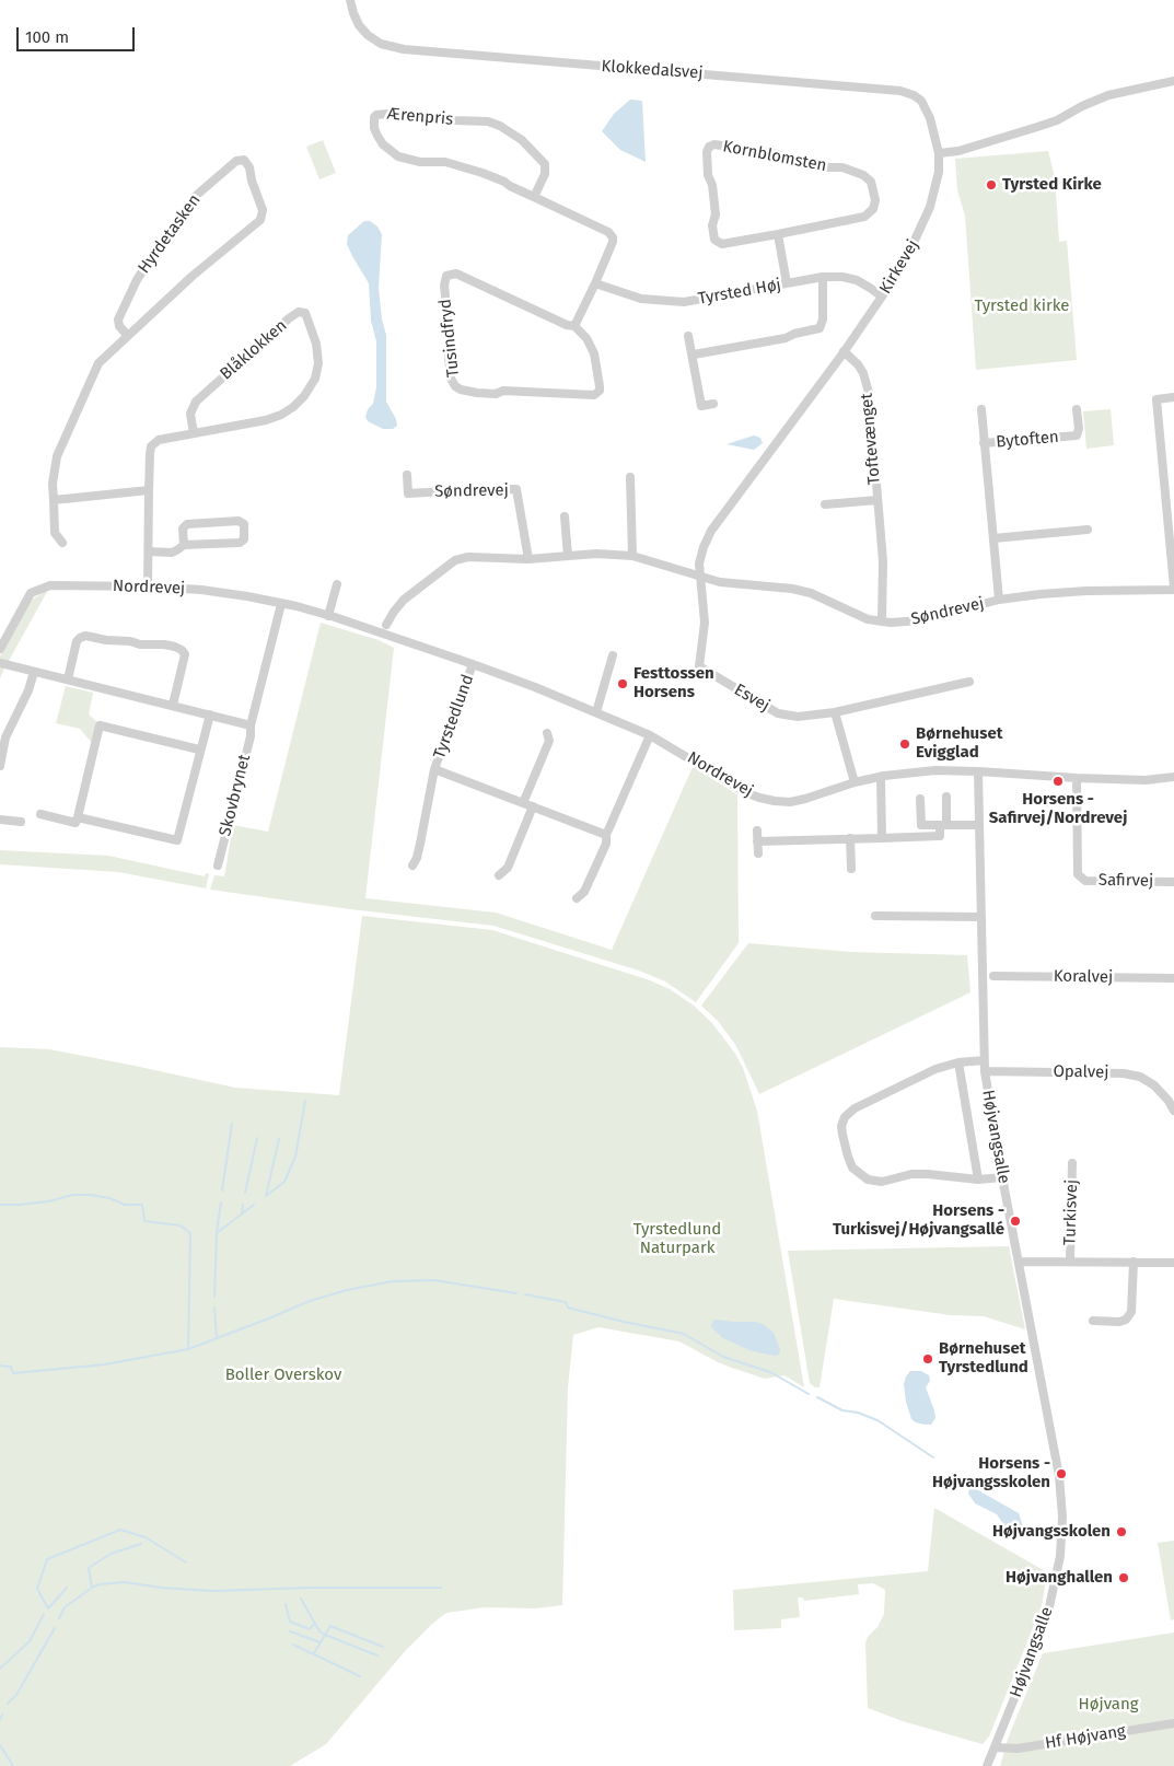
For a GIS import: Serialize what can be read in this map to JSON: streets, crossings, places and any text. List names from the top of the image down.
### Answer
{
  "streets": {
    "street": [
      "Klokkedalsvej",
      "Ærenpris",
      "Kornblomsten",
      "Hyrdetasken",
      "Kirkevej",
      "Tyrsted Høj",
      "Tusindfryd",
      "Blåklokken",
      "Toftevænget",
      "Bytoften",
      "Søndrevej",
      "Nordrevej",
      "Esvej",
      "Tyrstedlund",
      "Skovbrynet",
      "Safirvej",
      "Koralvej",
      "Opalvej",
      "Højvangsalle",
      "Turkisvej",
      "Hf Højvang"
    ]
  },
  "crossings": [
    ["Klokkedalsvej", "Kirkevej"],
    ["Ærenpris", "Tyrsted Høj"],
    ["Kirkevej", "Tyrsted Høj"],
    ["Kirkevej", "Toftevænget"],
    ["Kirkevej", "Søndrevej"],
    ["Kirkevej", "Esvej"],
    ["Toftevænget", "Søndrevej"],
    ["Bytoften", "Søndrevej"],
    ["Søndrevej", "Esvej"],
    ["Nordrevej", "Tyrstedlund"],
    ["Nordrevej", "Skovbrynet"],
    ["Nordrevej", "Safirvej"],
    ["Nordrevej", "Højvangsalle"],
    ["Opalvej", "Højvangsalle"],
    ["Højvangsalle", "Turkisvej"],
    ["Højvangsalle", "Hf Højvang"]
  ],
  "parks": [
    "Tyrsted kirke",
    "Tyrstedlund Naturpark",
    "Boller Overskov",
    "Højvang"
  ],
  "places": [
    "Tyrsted Kirke",
    "Festtossen Horsens",
    "Børnehuset Evigglad",
    "Horsens - Safirvej/Nordrevej",
    "Horsens - Turkisvej/Højvangsallé",
    "Børnehuset Tyrstedlund",
    "Horsens - Højvangsskolen",
    "Højvangsskolen",
    "Højvanghallen"
  ],
  "scale_bar": "100 m"
}
